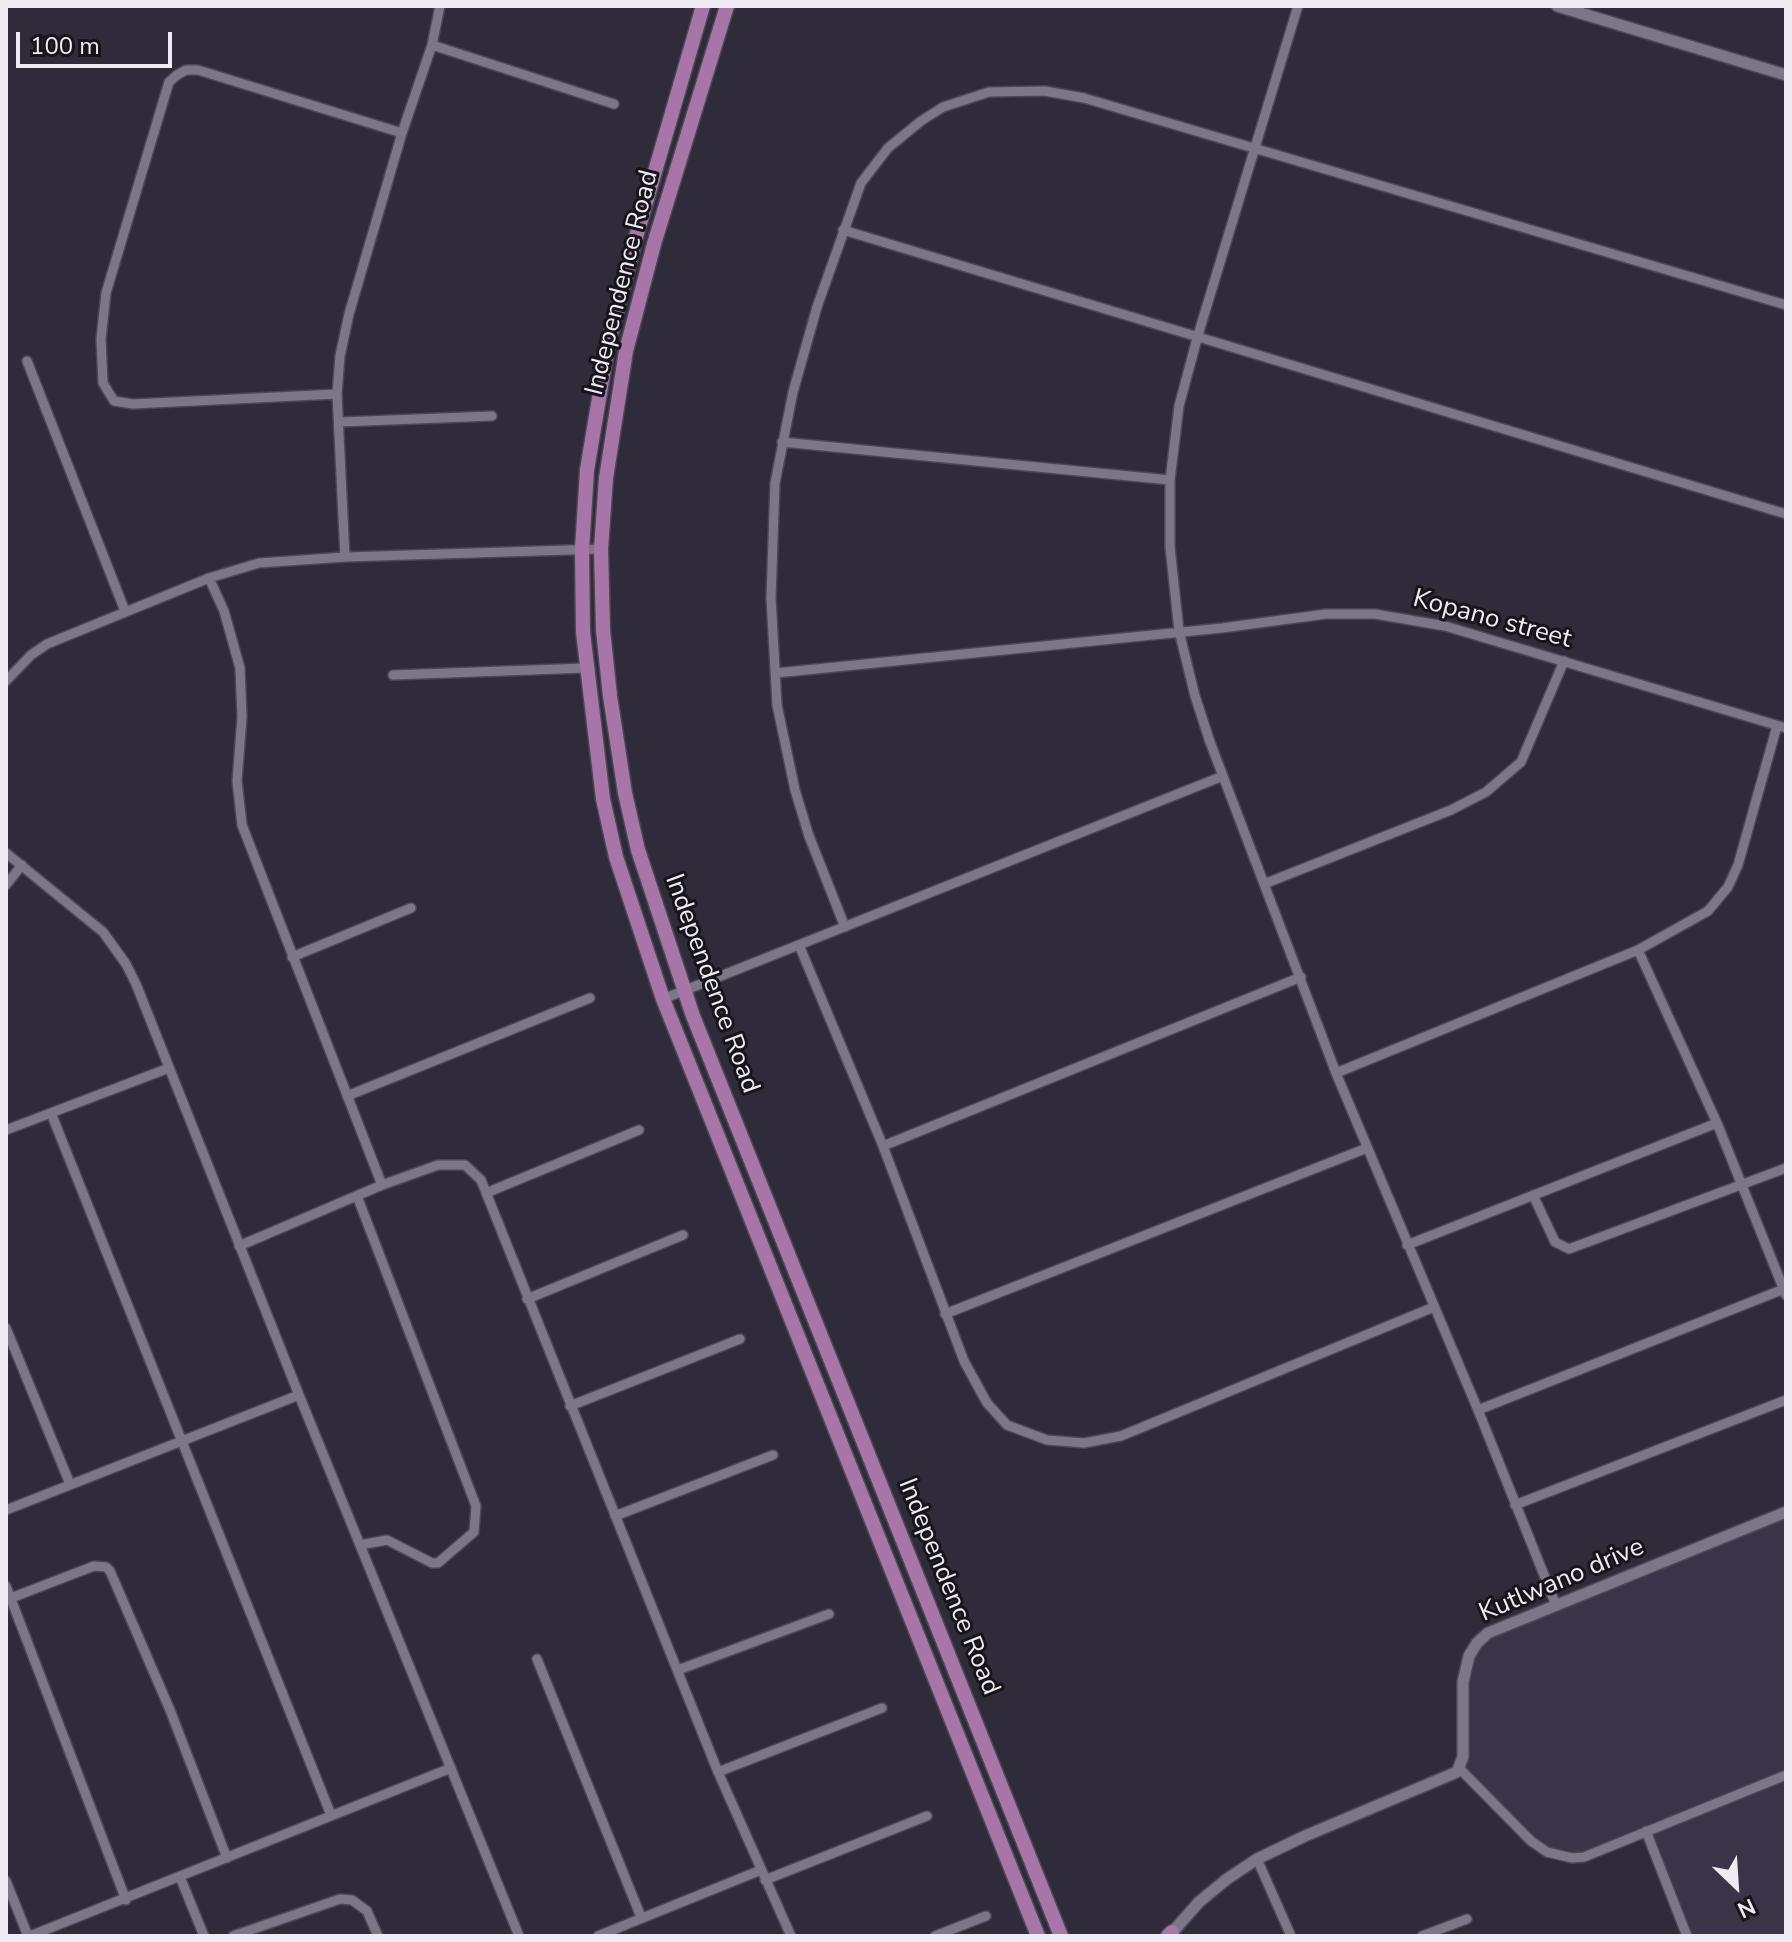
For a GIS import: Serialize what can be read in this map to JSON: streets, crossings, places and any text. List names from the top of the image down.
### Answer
{
  "streets": {
    "main road": ["Independence Road"],
    "street": ["Kopano street", "Kutlwano drive"]
  },
  "scale_bar": "100 m",
  "north": "bottom right"
}
